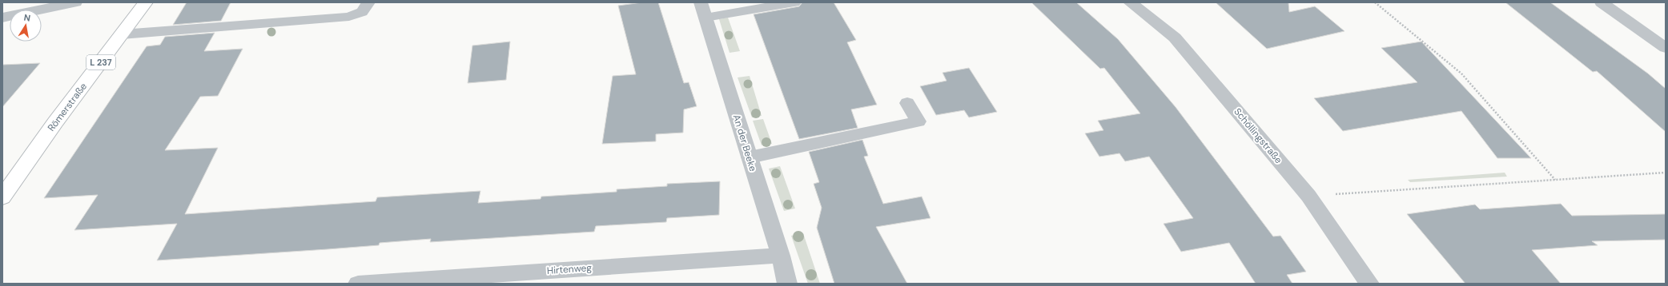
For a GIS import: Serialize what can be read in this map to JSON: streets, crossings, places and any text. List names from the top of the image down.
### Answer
{
  "streets": {
    "main road": ["L 237", "Römerstraße"],
    "street": ["Schöllingstraße", "An der Beeke", "Hirtenweg"]
  },
  "crossings": [
    ["An der Beeke", "Hirtenweg"]
  ],
  "north": "top"
}
